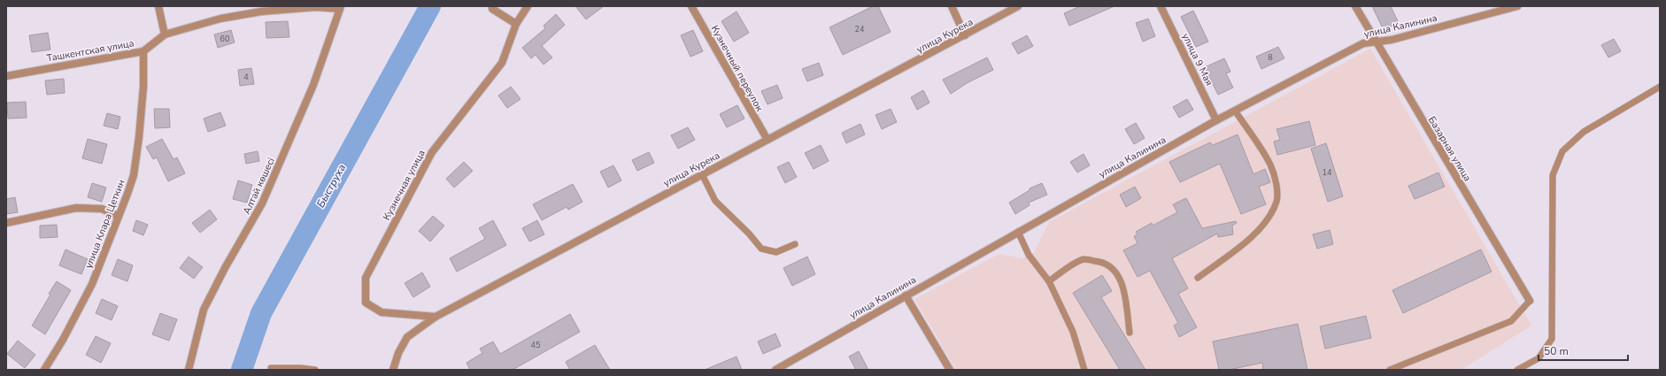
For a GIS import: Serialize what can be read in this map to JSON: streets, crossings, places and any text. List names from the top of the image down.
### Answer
{
  "streets": {
    "street": [
      "улица Калинина",
      "улица Курека",
      "Ташкентская улица",
      "улица 9 Мая",
      "Кузнечный переулок",
      "Базарная улица",
      "Кузнечная улица",
      "Алтай көшесі",
      "улица Клара Цеткин"
    ]
  },
  "crossings": [
    ["улица Калинина", "улица 9 Мая"],
    ["улица Калинина", "Базарная улица"],
    ["улица Курека", "Кузнечный переулок"],
    ["улица Курека", "Кузнечная улица"],
    ["Ташкентская улица", "Алтай көшесі"],
    ["Ташкентская улица", "улица Клара Цеткин"]
  ],
  "water": ["Быструха"],
  "house_numbers": [
    "24",
    "60",
    "8",
    "4",
    "14",
    "45"
  ],
  "scale_bar": "50 m"
}
